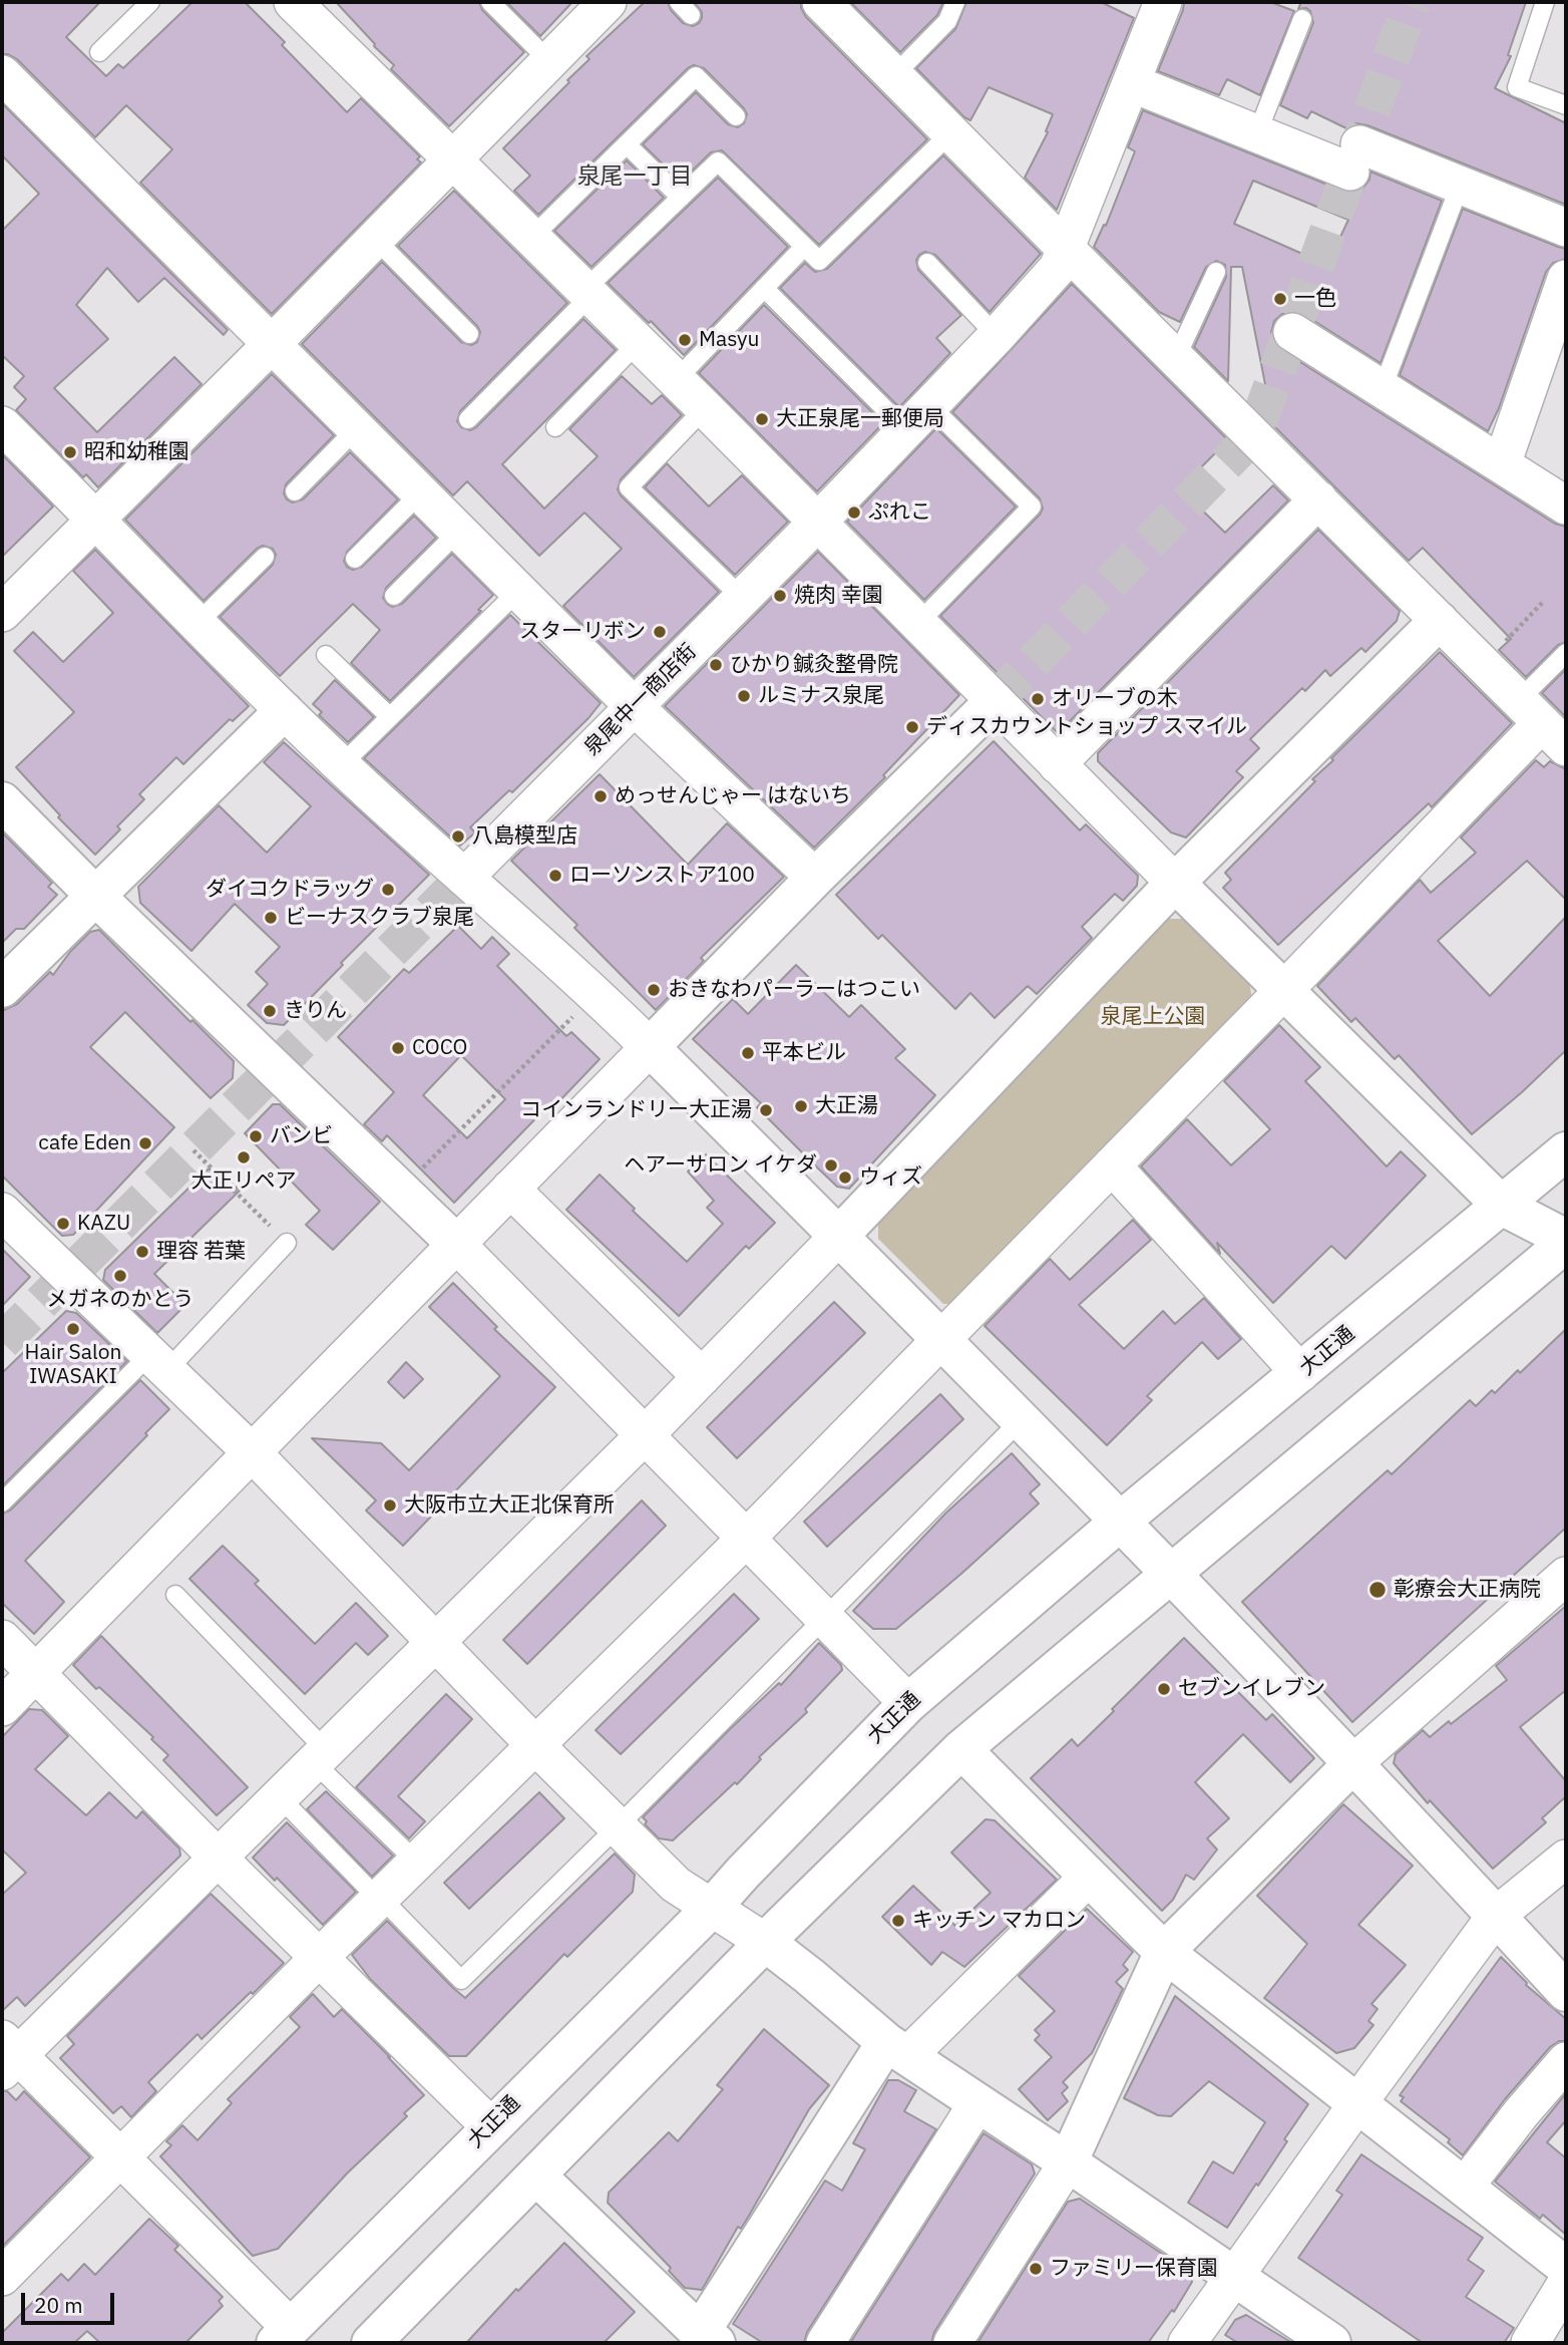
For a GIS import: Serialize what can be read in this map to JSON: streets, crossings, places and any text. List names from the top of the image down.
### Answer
{
  "streets": {
    "street": ["泉尾中一商店街", "大正通"]
  },
  "districts": ["泉尾一丁目"],
  "parks": ["泉尾上公園"],
  "places": [
    "一色",
    "Masyu",
    "大正泉尾一郵便局",
    "昭和幼稚園",
    "ぷれこ",
    "焼肉 幸園",
    "スターリボン",
    "ひかり鍼灸整骨院",
    "ルミナス泉尾",
    "オリーブの木",
    "ディスカウントショップ スマイル",
    "めっせんじゃー はないち",
    "八島模型店",
    "ローソンストア100",
    "ダイコクドラッグ",
    "ビーナスクラブ泉尾",
    "おきなわパーラーはつこい",
    "きりん",
    "COCO",
    "平本ビル",
    "大正湯",
    "コインランドリー大正湯",
    "バンビ",
    "cafe Eden",
    "大正リペア",
    "ヘアーサロン イケダ",
    "ウィズ",
    "KAZU",
    "理容 若葉",
    "メガネのかとう",
    "Hair Salon IWASAKI",
    "大阪市立大正北保育所",
    "彰療会大正病院",
    "セブンイレブン",
    "キッチン マカロン",
    "ファミリー保育園"
  ],
  "scale_bar": "20 m"
}
